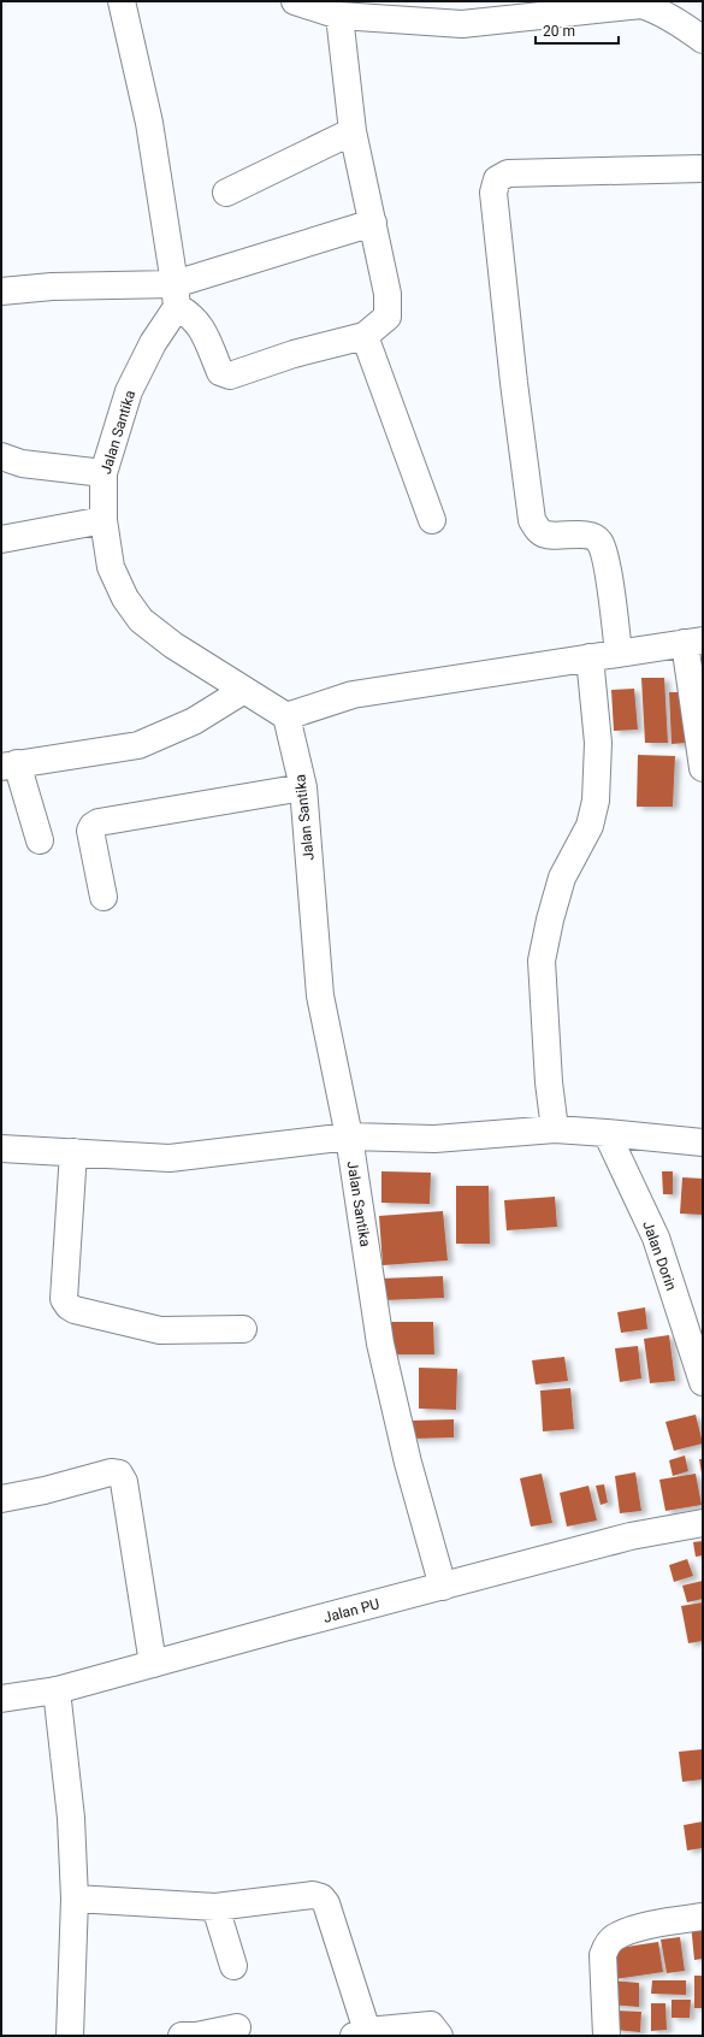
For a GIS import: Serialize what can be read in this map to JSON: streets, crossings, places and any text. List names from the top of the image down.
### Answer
{
  "streets": {
    "street": ["Jalan Santika", "Jalan Dorin", "Jalan PU"]
  },
  "crossings": [
    ["Jalan Santika", "Jalan PU"]
  ],
  "scale_bar": "20 m"
}
